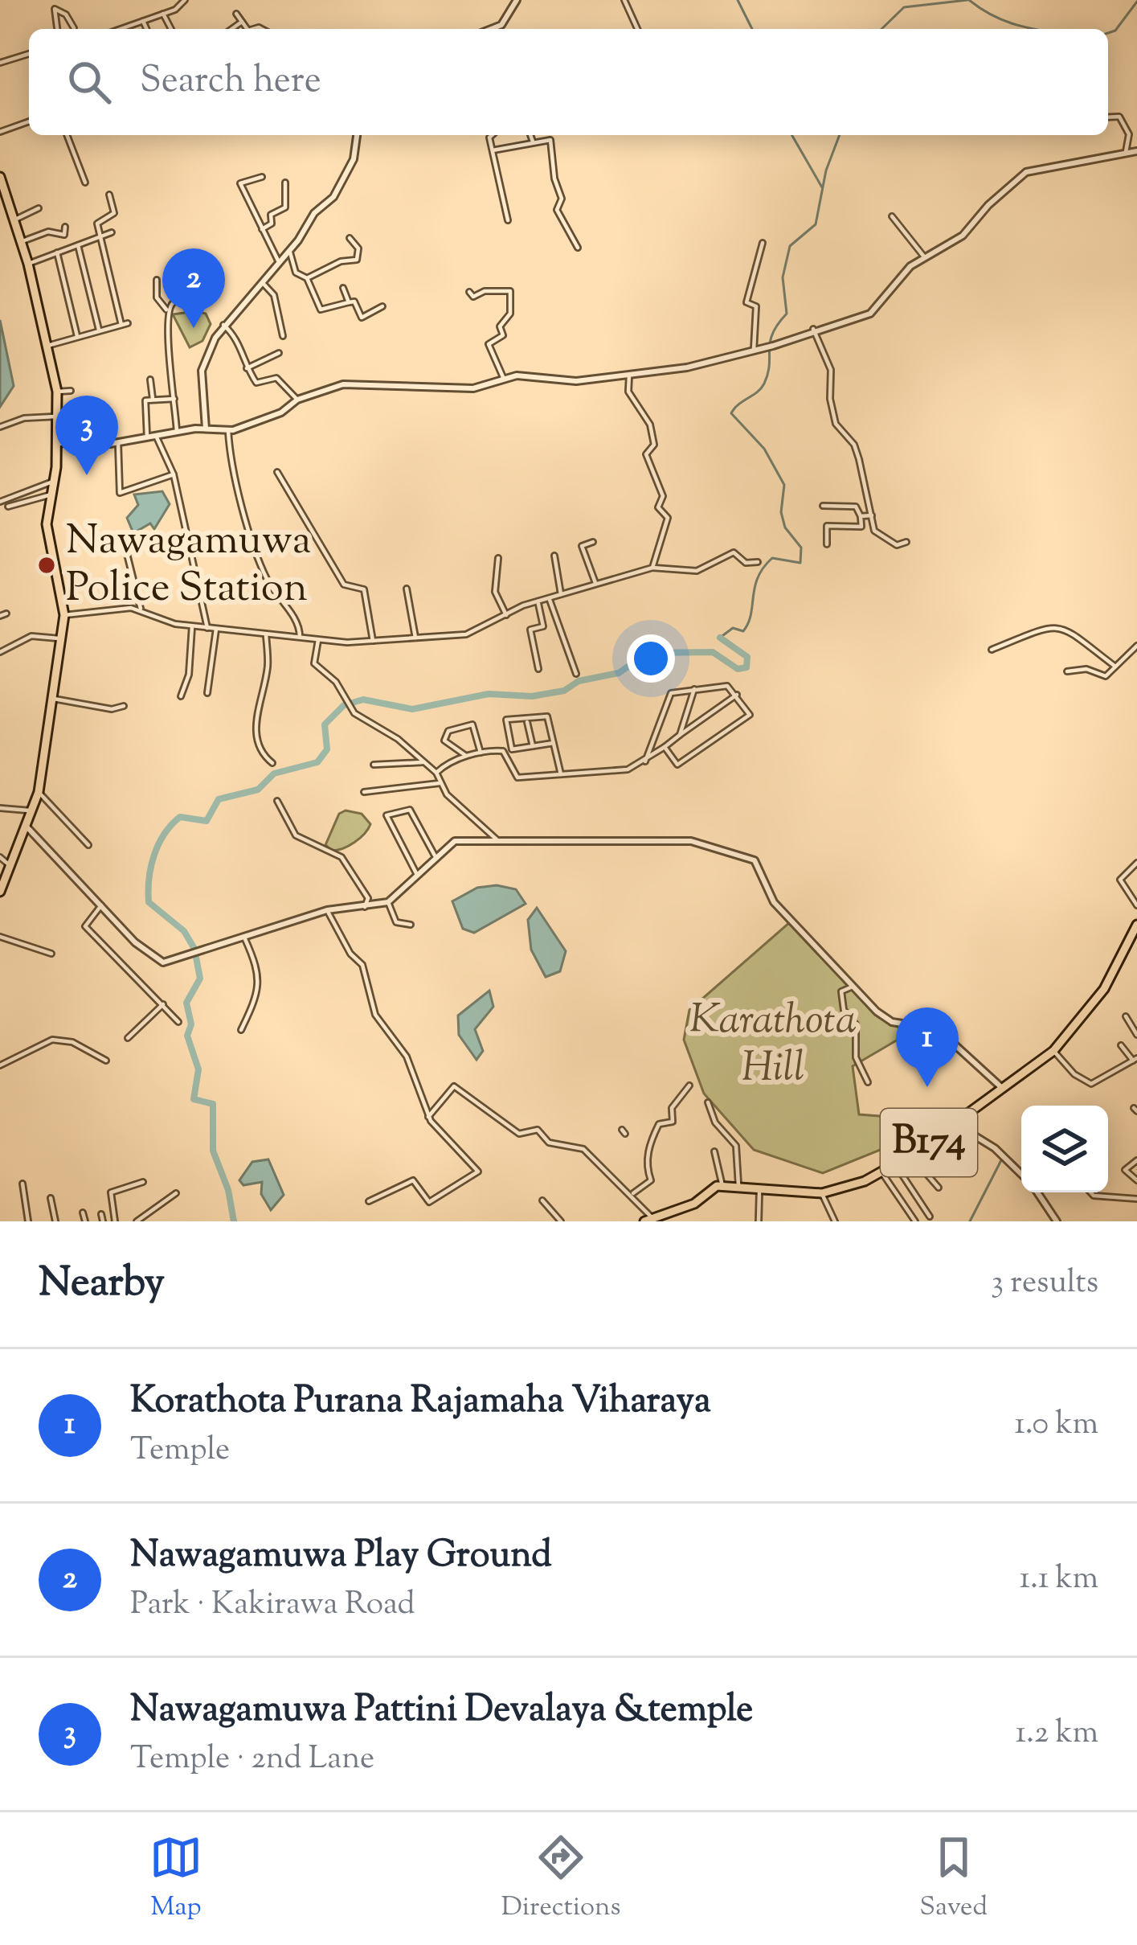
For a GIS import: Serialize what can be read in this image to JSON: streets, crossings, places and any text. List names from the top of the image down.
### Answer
{
  "streets": {
    "main road": ["B174"]
  },
  "parks": ["Karathota Hill"],
  "places": ["Nawagamuwa Police Station"],
  "page": {
    "search": "Search here",
    "pins": ["2", "3", "1"],
    "heading": ["Nearby", "3 results"],
    "list": [
      {
        "mark": "1",
        "name": "Korathota Purana Rajamaha Viharaya",
        "note": "Temple",
        "value": "1.0 km"
      },
      {
        "mark": "2",
        "name": "Nawagamuwa Play Ground",
        "note": "Park · Kakirawa Road",
        "value": "1.1 km"
      },
      {
        "mark": "3",
        "name": "Nawagamuwa Pattini Devalaya &temple",
        "note": "Temple · 2nd Lane",
        "value": "1.2 km"
      }
    ],
    "nav": ["Map", "Directions", "Saved"]
  }
}
